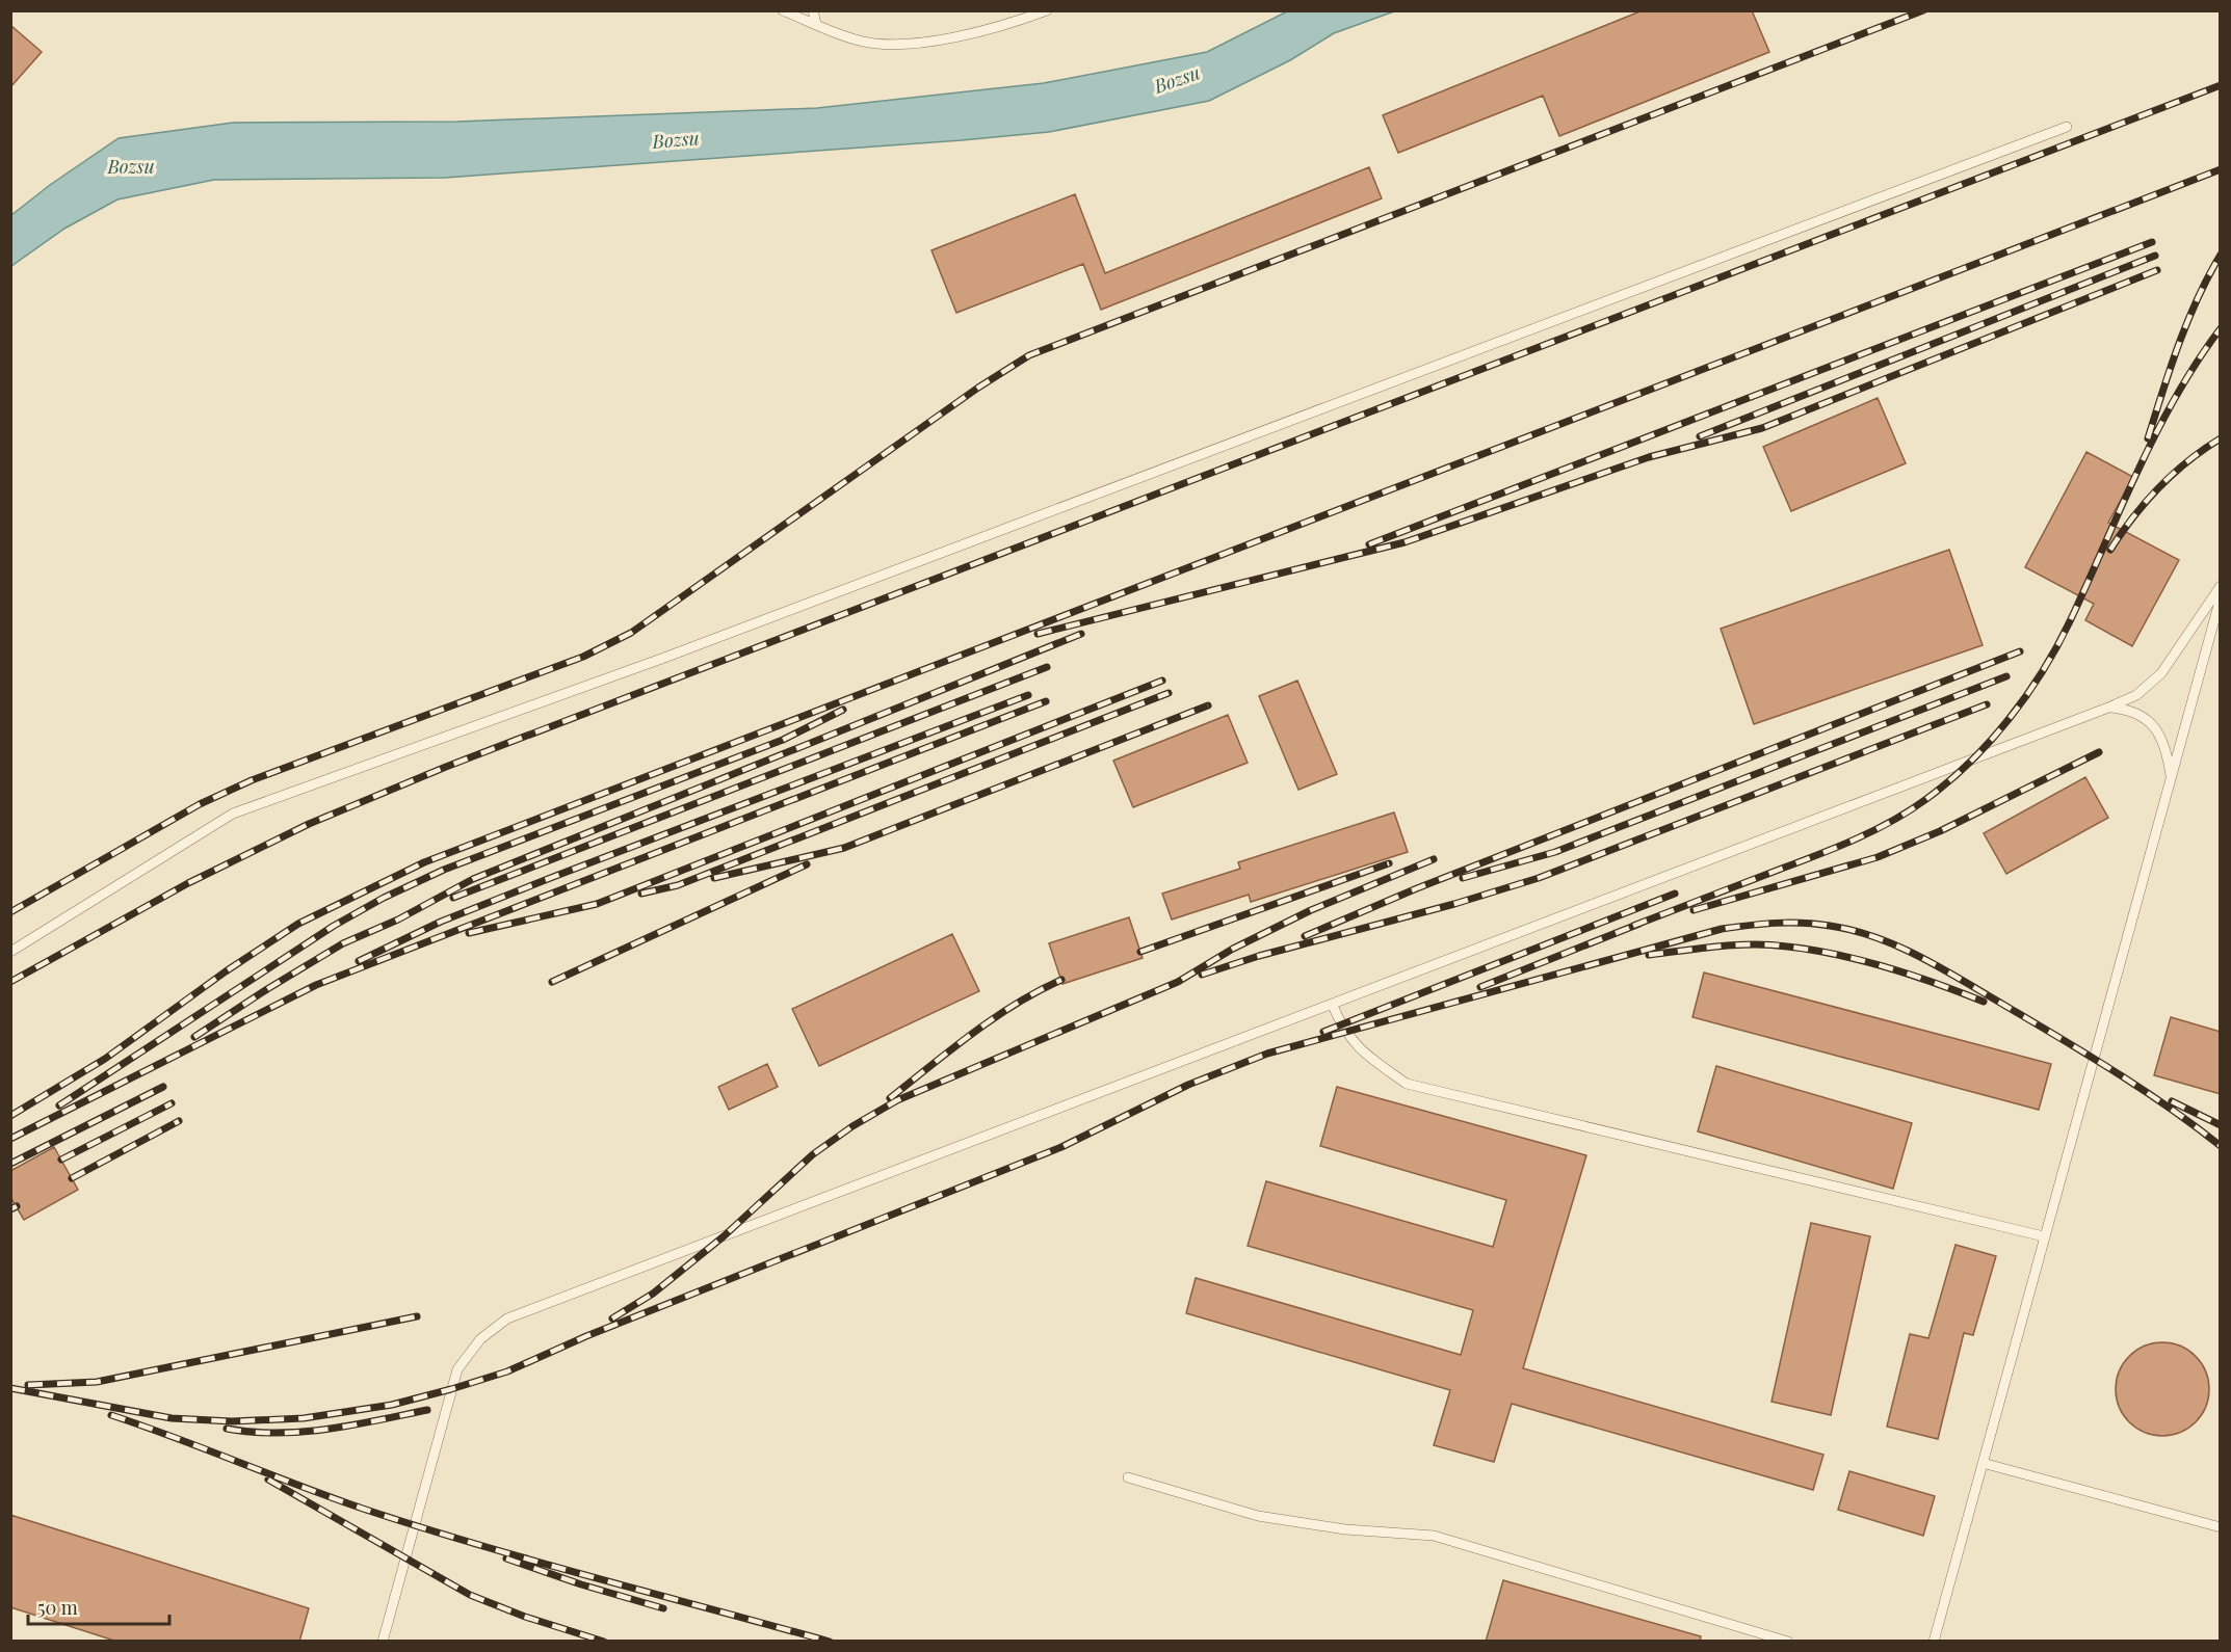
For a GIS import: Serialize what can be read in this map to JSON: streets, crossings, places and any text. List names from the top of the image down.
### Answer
{
  "water": ["Bozsu"],
  "scale_bar": "50 m"
}
